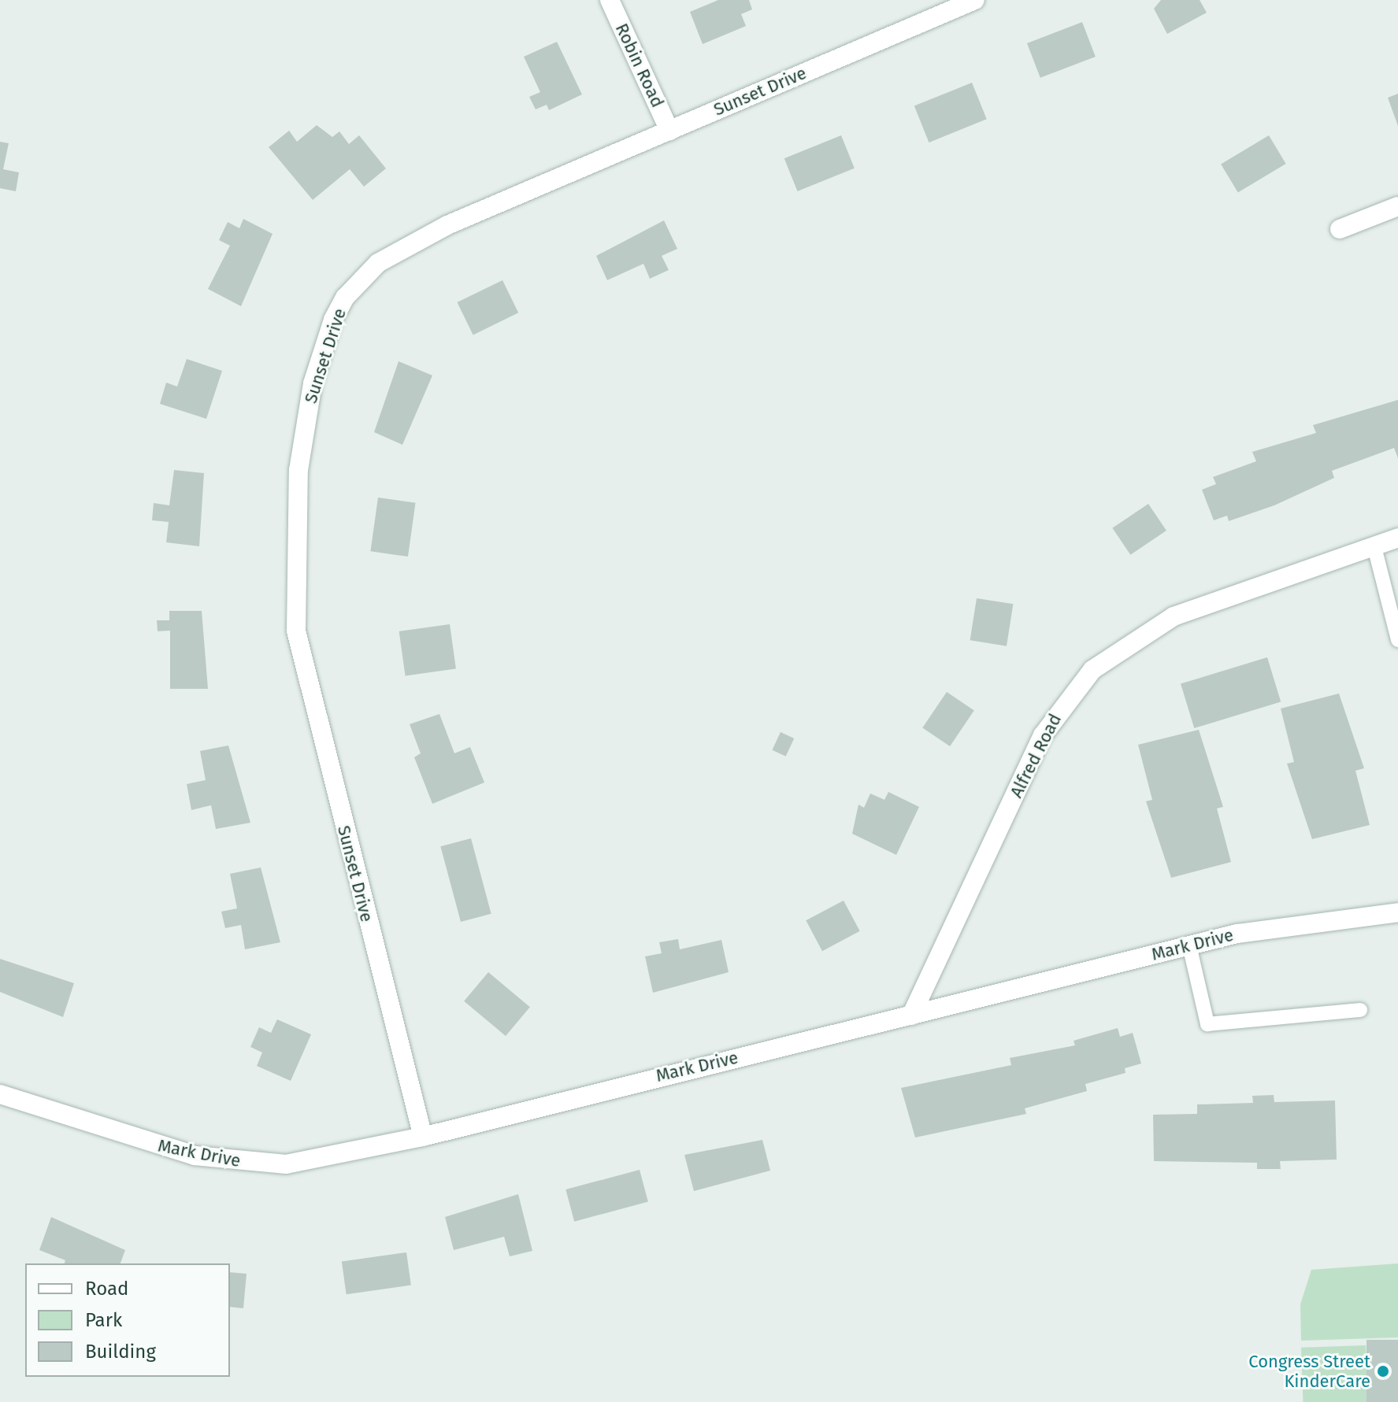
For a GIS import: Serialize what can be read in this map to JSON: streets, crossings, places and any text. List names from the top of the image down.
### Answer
{
  "streets": {
    "street": [
      "Robin Road",
      "Sunset Drive",
      "Alfred Road",
      "Mark Drive"
    ]
  },
  "crossings": [
    ["Robin Road", "Sunset Drive"],
    ["Sunset Drive", "Mark Drive"],
    ["Alfred Road", "Mark Drive"]
  ],
  "places": ["Congress Street KinderCare"],
  "legend": ["Road", "Park", "Building"]
}
